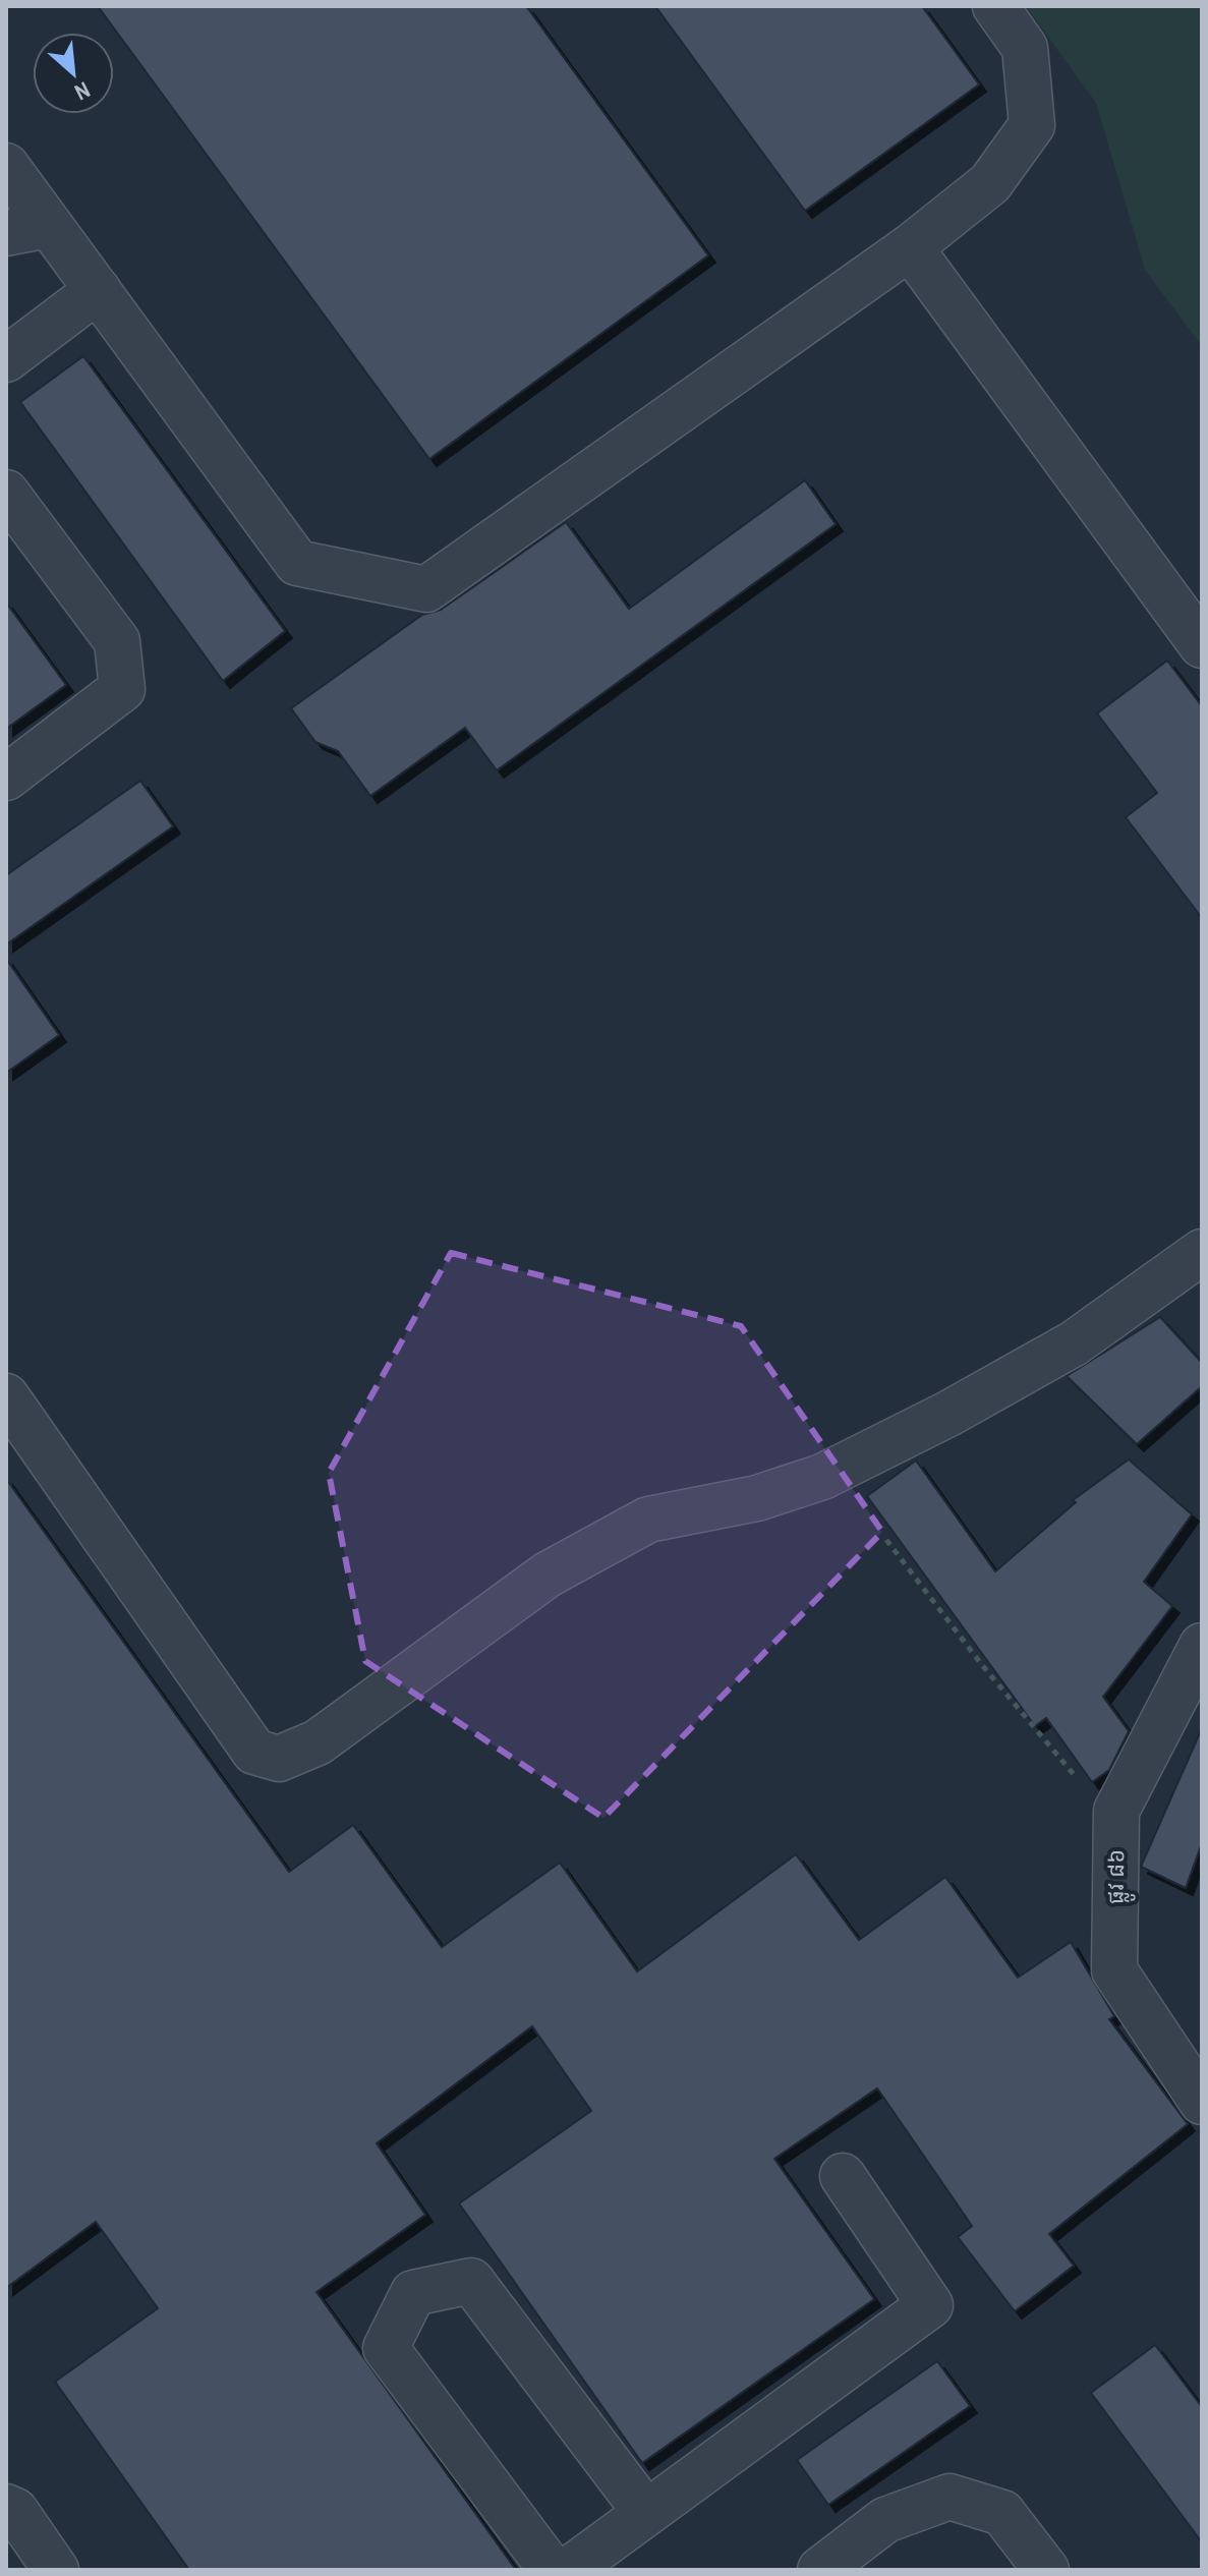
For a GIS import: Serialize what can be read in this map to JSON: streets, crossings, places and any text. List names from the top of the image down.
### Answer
{
  "streets": {
    "lane": ["ផ្លូវ ៨៦"]
  },
  "north": "bottom right"
}
